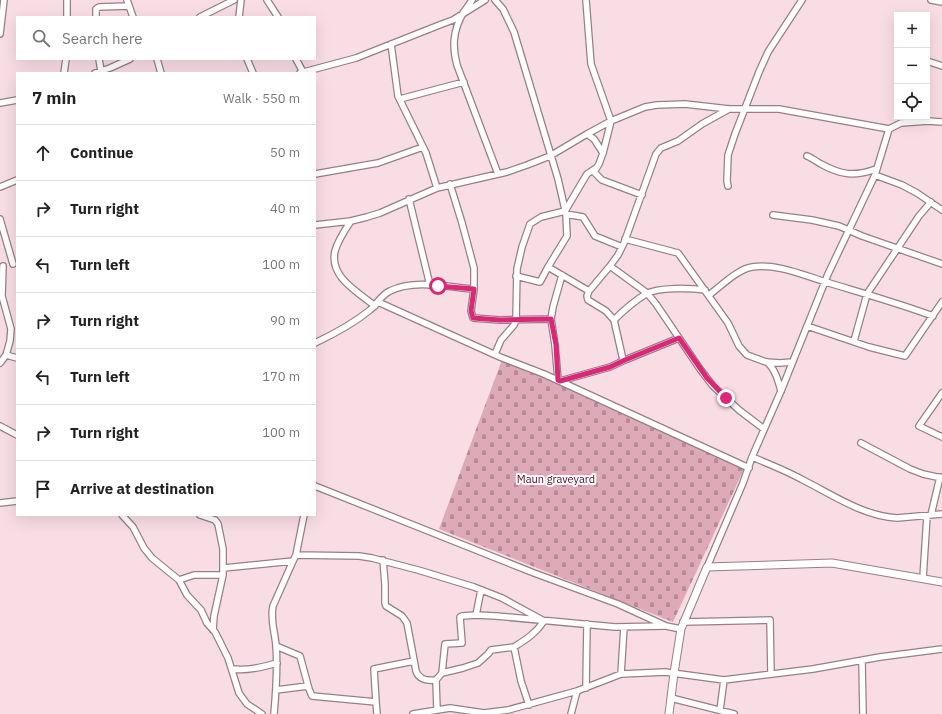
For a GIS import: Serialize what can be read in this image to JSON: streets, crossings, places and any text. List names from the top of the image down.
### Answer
{
  "parks": ["Maun graveyard"],
  "page": {
    "map_buttons": ["+", "−"],
    "search": "Search here",
    "heading": ["7 min", "Walk · 550 m"],
    "list": [
      ["Continue", "50 m"],
      ["Turn right", "40 m"],
      ["Turn left", "100 m"],
      ["Turn right", "90 m"],
      ["Turn left", "170 m"],
      ["Turn right", "100 m"],
      "Arrive at destination"
    ]
  }
}
